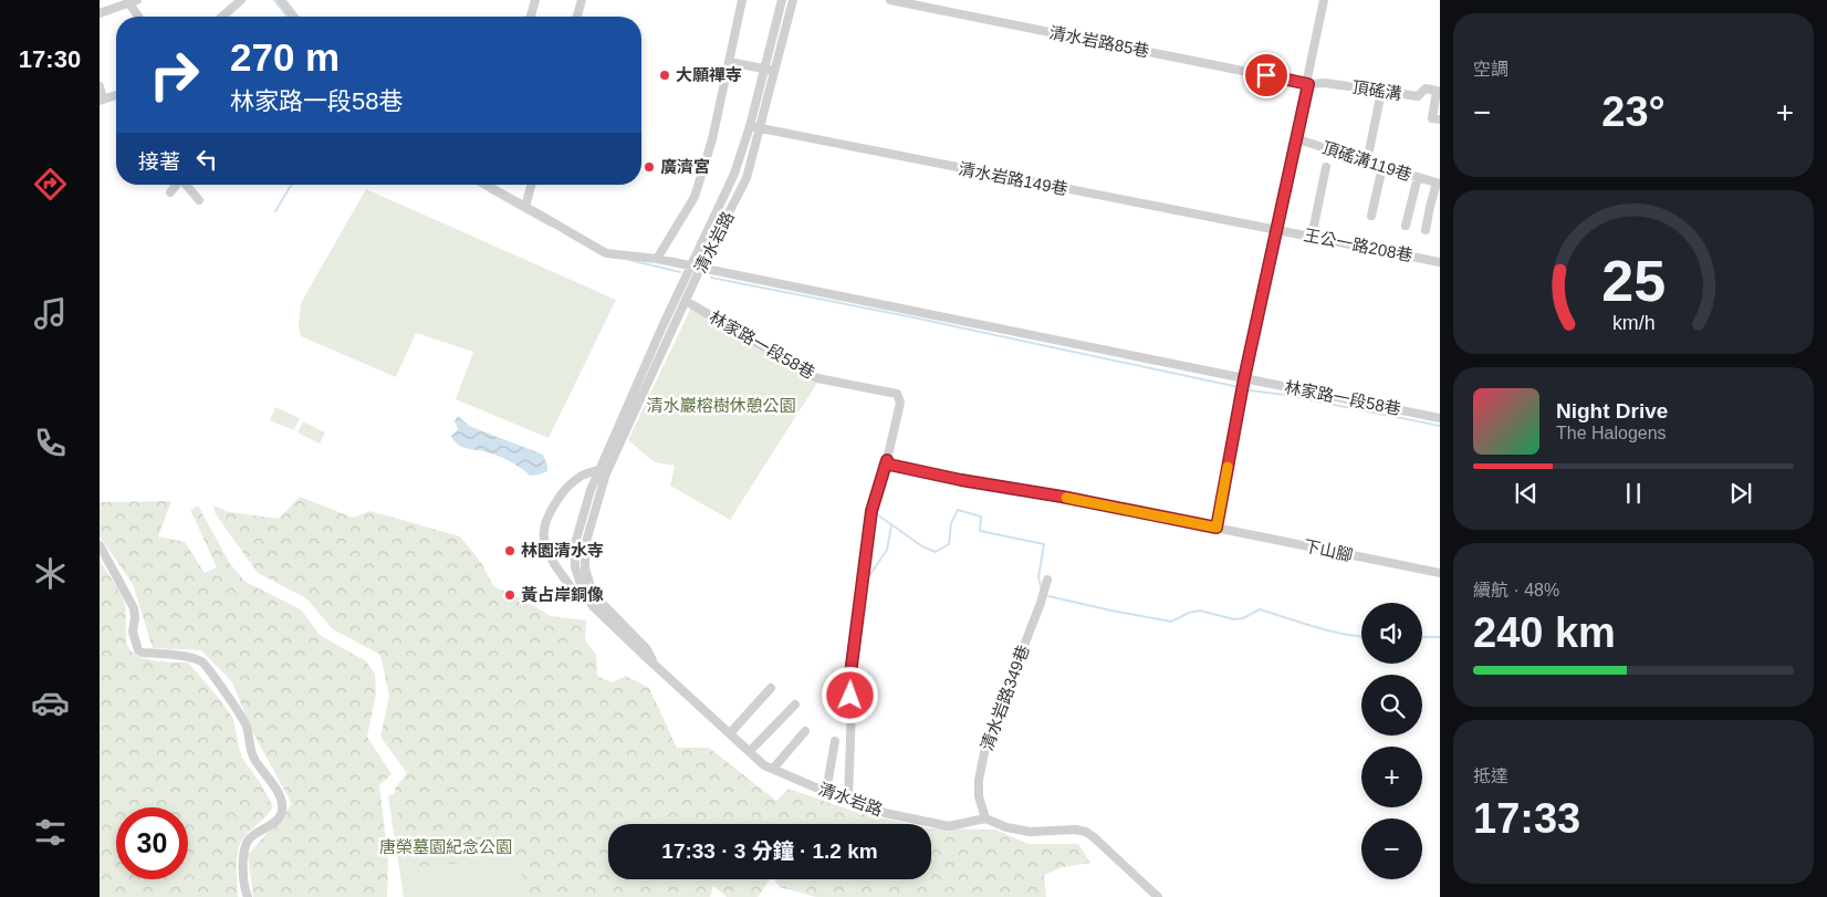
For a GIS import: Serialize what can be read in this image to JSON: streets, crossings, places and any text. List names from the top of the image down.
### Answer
{
  "streets": {
    "street": [
      "清水岩路85巷",
      "頂磘溝",
      "頂磘溝119巷",
      "清水岩路149巷",
      "清水岩路",
      "王公一路208巷",
      "林家路一段58巷",
      "下山腳",
      "清水岩路349巷"
    ]
  },
  "crossings": [
    ["清水岩路85巷", "頂磘溝"],
    ["清水岩路149巷", "清水岩路"],
    ["清水岩路149巷", "王公一路208巷"],
    ["清水岩路", "林家路一段58巷"],
    ["清水岩路", "清水岩路349巷"]
  ],
  "parks": ["清水巖榕樹休憩公園", "唐榮墓園紀念公園"],
  "places": [
    "大願禪寺",
    "廣濟宮",
    "林園清水寺",
    "黃占岸銅像"
  ],
  "page": {
    "tabs": "17:30",
    "tile": [
      "空調",
      ["續航 · 48%", "240 km"],
      ["抵達", "17:33"]
    ],
    "turn": ["270 m", "林家路一段58巷"],
    "heat": ["−", "23°", "+"],
    "then": "接著",
    "song": ["Night Drive", "The Halogens"],
    "map_buttons": ["+", "−"],
    "limit": "30",
    "trip": "17:33 · 3 分鐘 · 1.2 km",
    "gauge": ["25", "km/h"]
  }
}
